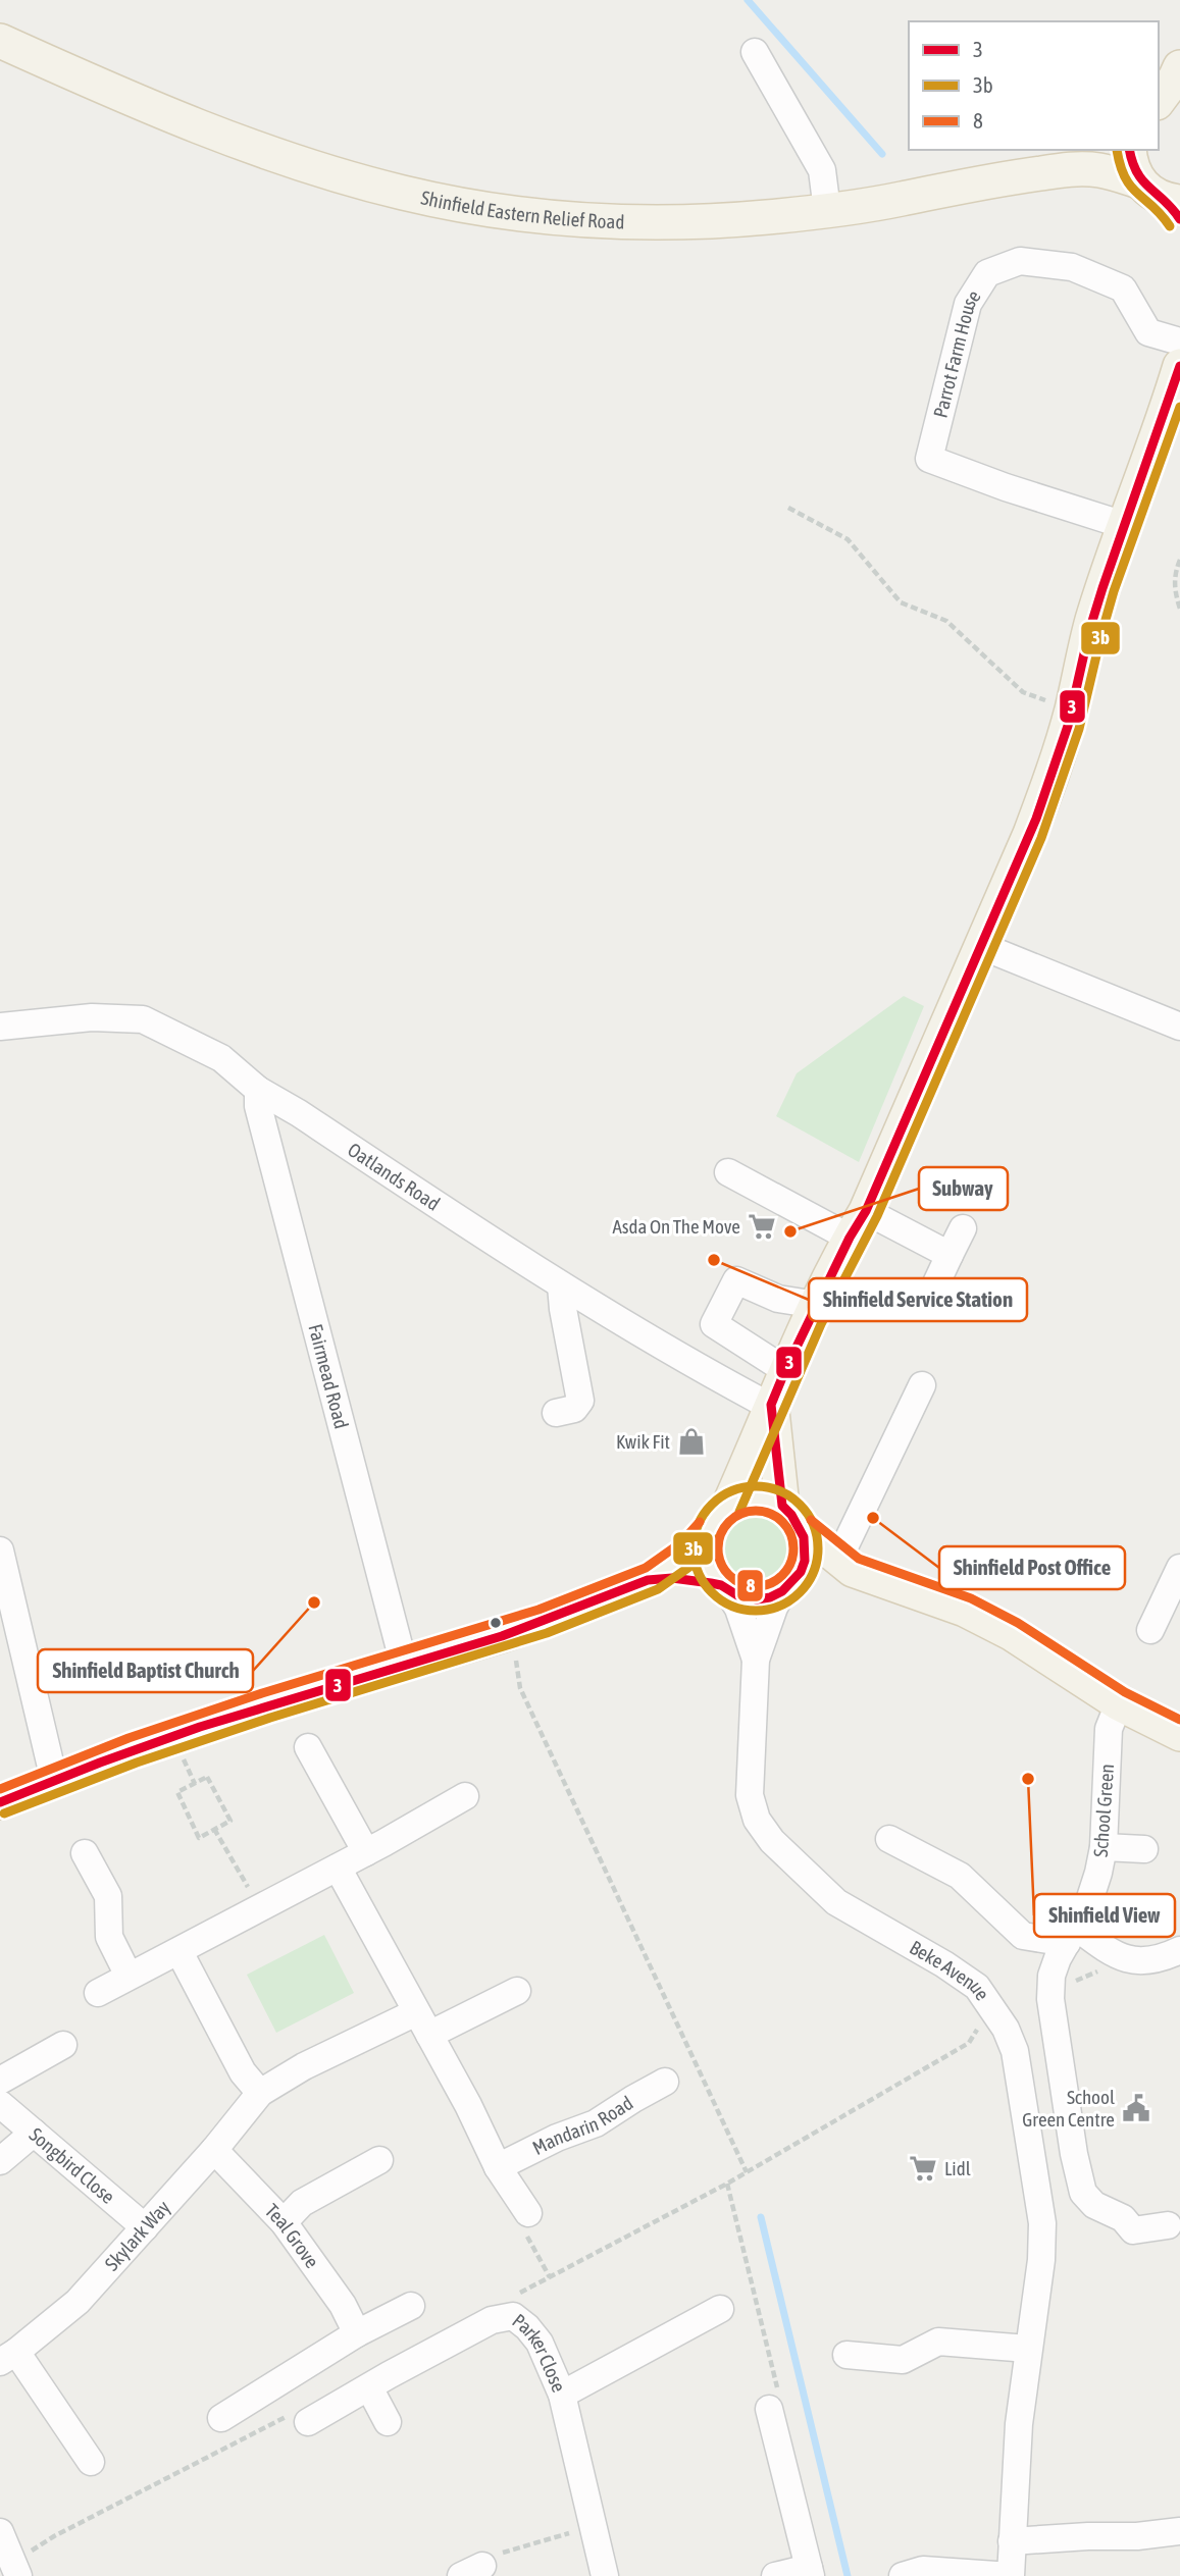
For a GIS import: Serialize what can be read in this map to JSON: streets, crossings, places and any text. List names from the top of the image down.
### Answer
{
  "streets": {
    "main road": ["Shinfield Eastern Relief Road"],
    "street": [
      "Parrot Farm House",
      "Oatlands Road",
      "Fairmead Road",
      "School Green",
      "Beke Avenue",
      "Mandarin Road",
      "Songbird Close",
      "Skylark Way",
      "Teal Grove",
      "Parker Close"
    ]
  },
  "crossings": [
    ["Oatlands Road", "Fairmead Road"],
    ["Songbird Close", "Skylark Way"],
    ["Skylark Way", "Teal Grove"]
  ],
  "places": {
    "supermarket": ["Asda On The Move", "Lidl"],
    "other": [
      "Subway",
      "Shinfield Service Station",
      "Shinfield Post Office",
      "Shinfield Baptist Church",
      "Shinfield View"
    ],
    "shop": ["Kwik Fit"],
    "public building": ["School Green Centre"]
  },
  "lines": ["transit line 3", "transit line 3b", "transit line 8"],
  "legend": ["3", "3b", "8"]
}
